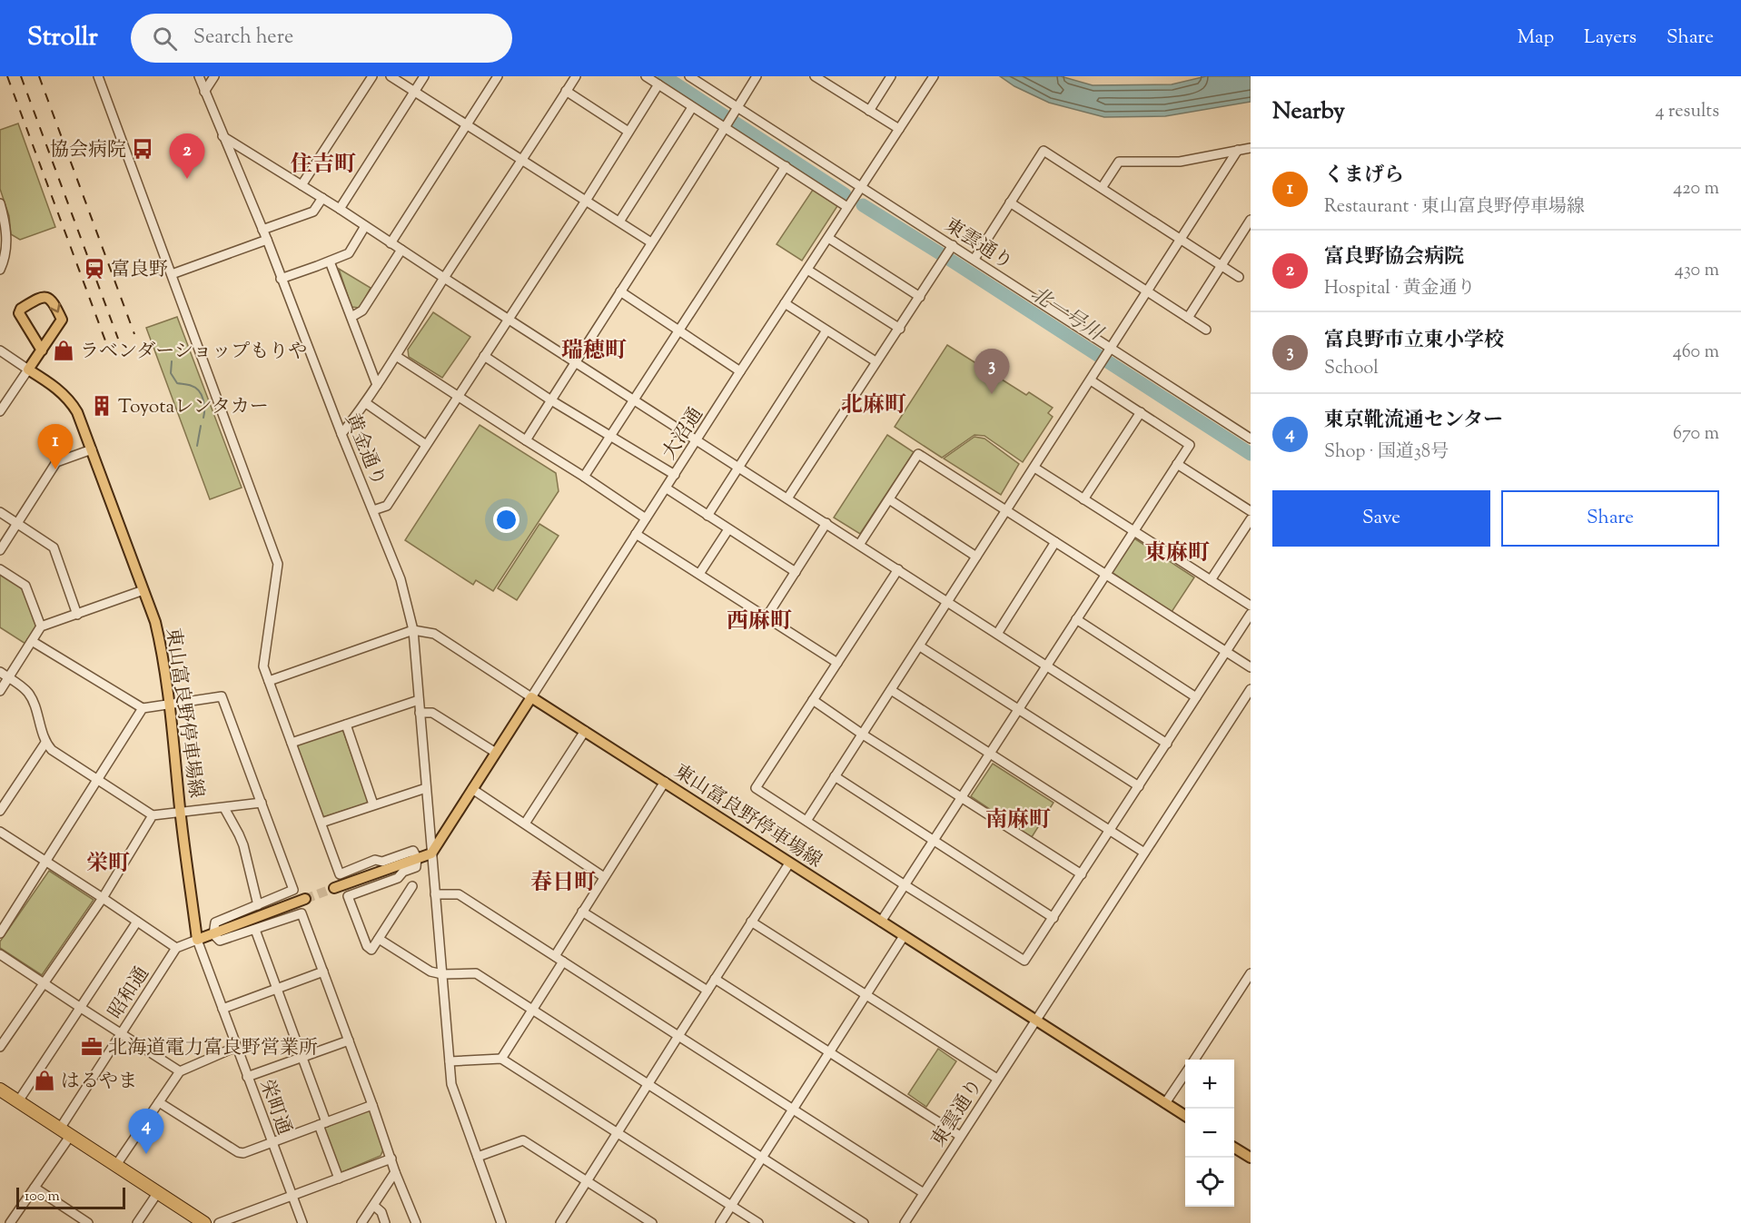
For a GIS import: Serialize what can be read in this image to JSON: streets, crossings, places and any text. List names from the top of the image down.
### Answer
{
  "streets": {
    "main road": ["東山富良野停車場線"],
    "street": [
      "東雲通り",
      "大沼通",
      "黄金通り",
      "昭和通",
      "栄町通"
    ]
  },
  "crossings": [
    ["東雲通り", "大沼通"],
    ["東雲通り", "東山富良野停車場線"],
    ["大沼通", "東山富良野停車場線"],
    ["東山富良野停車場線", "栄町通"]
  ],
  "districts": [
    "住吉町",
    "瑞穂町",
    "北麻町",
    "東麻町",
    "西麻町",
    "南麻町",
    "栄町",
    "春日町"
  ],
  "water": ["北一号川"],
  "places": {
    "bus stop": ["協会病院"],
    "station": ["富良野"],
    "shop": ["ラベンダーショップもりや", "はるやま"],
    "building": ["Toyotaレンタカー"],
    "office": ["北海道電力富良野営業所"]
  },
  "scale_bar": "100 m",
  "page": {
    "header": "Strollr",
    "search": "Search here",
    "nav": ["Map", "Layers", "Share"],
    "heading": ["Nearby", "4 results"],
    "pins": [
      "2",
      "3",
      "1",
      "4"
    ],
    "list": [
      {
        "mark": "1",
        "name": "くまげら",
        "note": "Restaurant · 東山富良野停車場線",
        "value": "420 m"
      },
      {
        "mark": "2",
        "name": "富良野協会病院",
        "note": "Hospital · 黄金通り",
        "value": "430 m"
      },
      {
        "mark": "3",
        "name": "富良野市立東小学校",
        "note": "School",
        "value": "460 m"
      },
      {
        "mark": "4",
        "name": "東京靴流通センター",
        "note": "Shop · 国道38号",
        "value": "670 m"
      }
    ],
    "buttons": ["Save", "Share"],
    "map_buttons": ["+", "−"],
    "scale": "100 m"
  }
}
